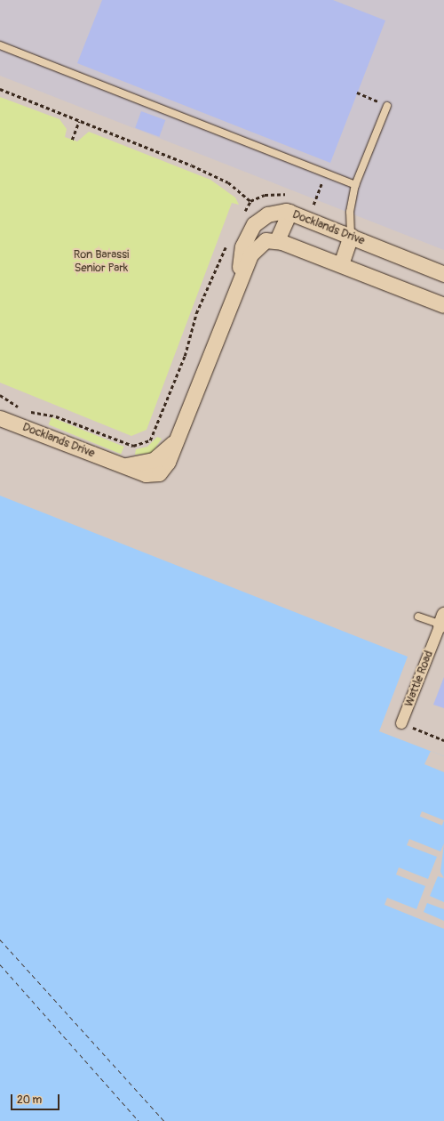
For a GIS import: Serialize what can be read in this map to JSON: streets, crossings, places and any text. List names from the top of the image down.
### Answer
{
  "streets": {
    "street": ["Docklands Drive", "Wattle Road"]
  },
  "parks": ["Ron Barassi Senior Park"],
  "scale_bar": "20 m"
}
